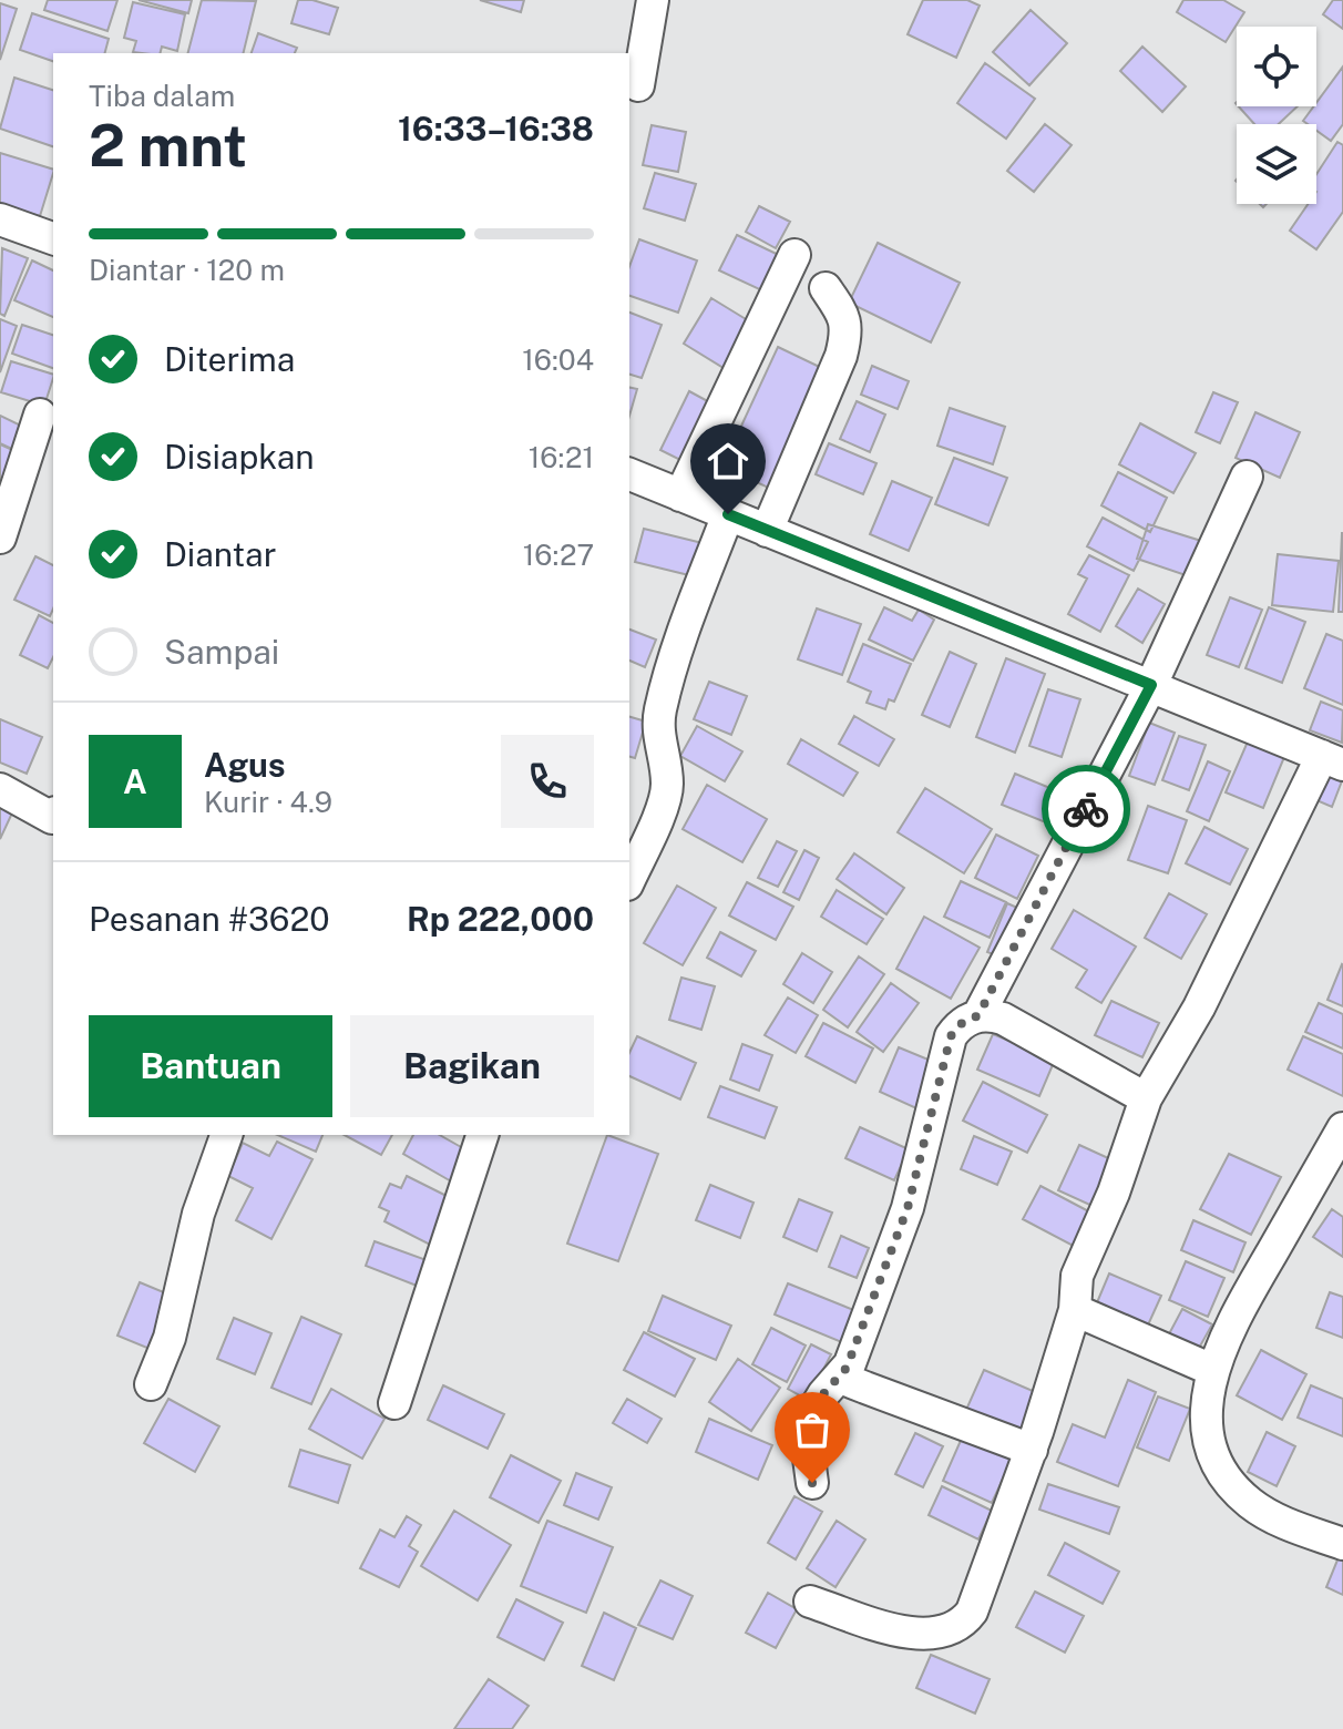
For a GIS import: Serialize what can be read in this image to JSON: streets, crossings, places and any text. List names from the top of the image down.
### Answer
{
  "page": {
    "heading": ["2 mnt", "Tiba dalam", "16:33–16:38"],
    "panel": [
      "Agus",
      "Kurir · 4.9",
      "Pesanan #3620",
      "Rp 222,000"
    ],
    "bar": "Diantar · 120 m",
    "list": [
      ["Diterima", "16:04"],
      ["Disiapkan", "16:21"],
      ["Diantar", "16:27"],
      "Sampai"
    ],
    "round": "A",
    "buttons": ["Bantuan", "Bagikan"]
  }
}
